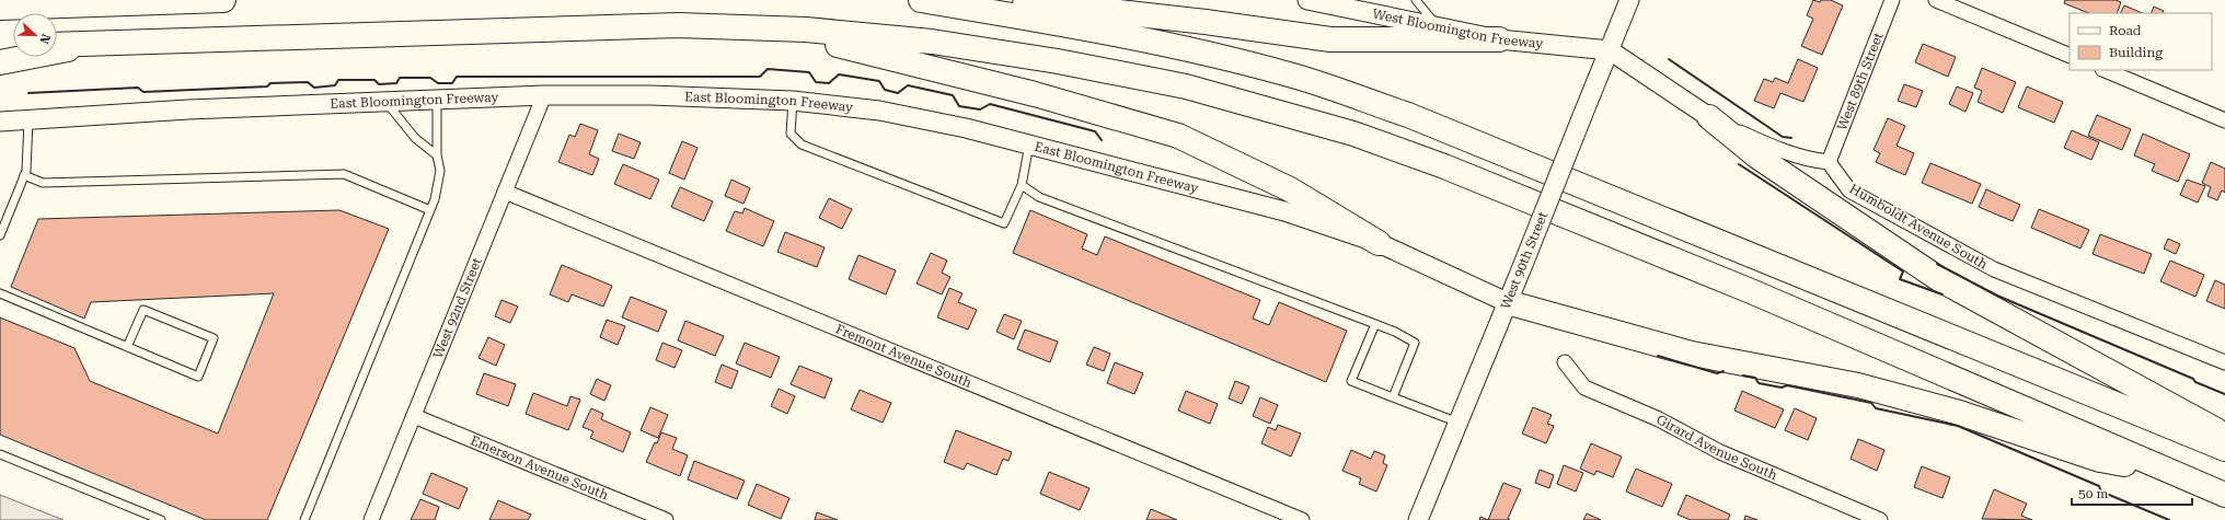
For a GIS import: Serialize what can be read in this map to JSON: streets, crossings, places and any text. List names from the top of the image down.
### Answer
{
  "streets": {
    "street": [
      "West Bloomington Freeway",
      "West 89th Street",
      "East Bloomington Freeway",
      "Humboldt Avenue South",
      "West 90th Street",
      "West 92nd Street",
      "Fremont Avenue South",
      "Girard Avenue South",
      "Emerson Avenue South"
    ]
  },
  "crossings": [
    ["West Bloomington Freeway", "West 90th Street"],
    ["West 89th Street", "Humboldt Avenue South"],
    ["East Bloomington Freeway", "West 90th Street"],
    ["East Bloomington Freeway", "West 92nd Street"],
    ["West 92nd Street", "Fremont Avenue South"],
    ["West 92nd Street", "Emerson Avenue South"]
  ],
  "legend": ["Road", "Building"],
  "scale_bar": "50 m",
  "north": "right"
}
